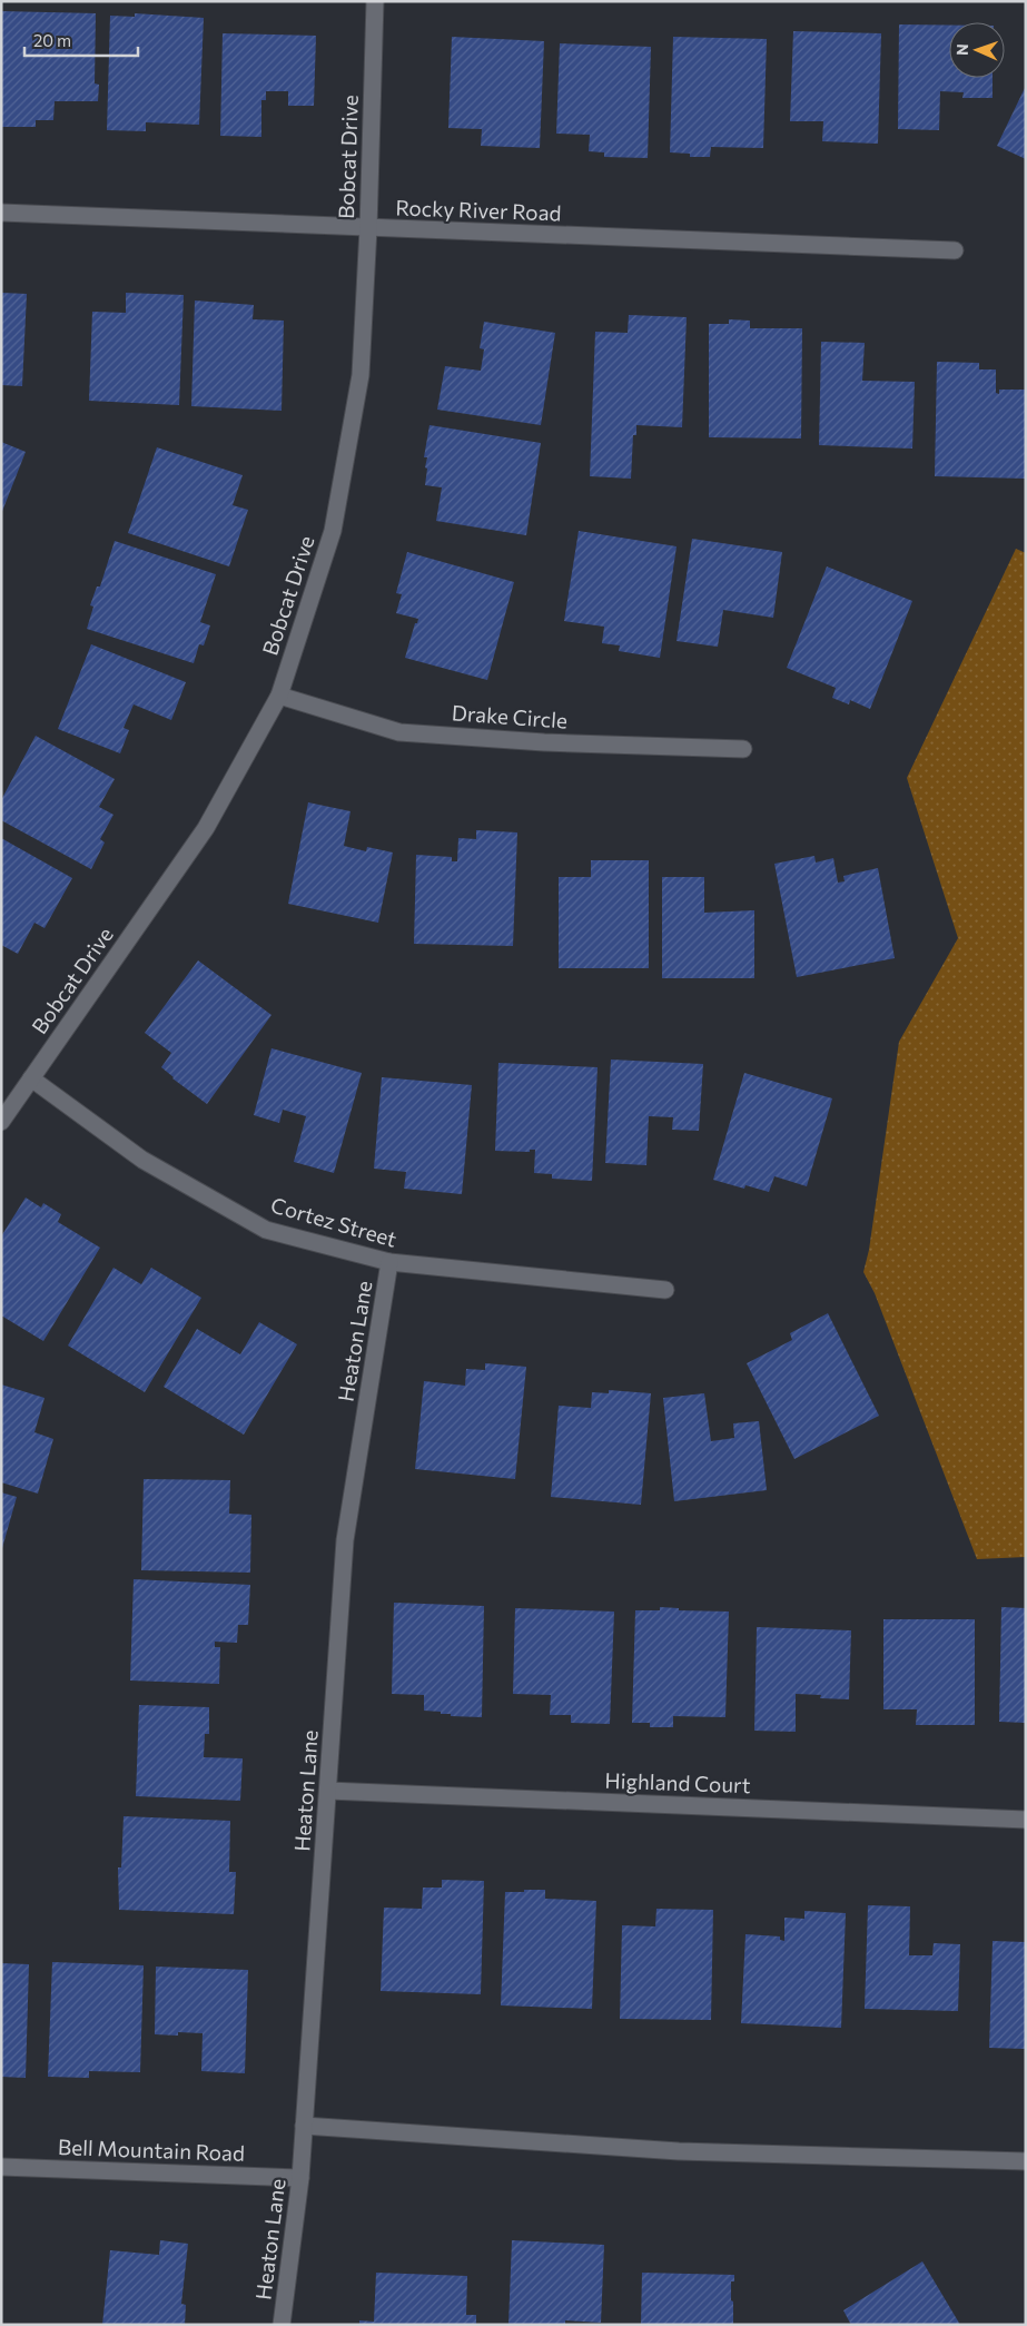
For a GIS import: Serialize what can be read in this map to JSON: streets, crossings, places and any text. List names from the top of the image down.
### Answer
{
  "streets": {
    "street": [
      "Bobcat Drive",
      "Rocky River Road",
      "Drake Circle",
      "Cortez Street",
      "Heaton Lane",
      "Highland Court",
      "Bell Mountain Road"
    ]
  },
  "crossings": [
    ["Bobcat Drive", "Rocky River Road"],
    ["Bobcat Drive", "Drake Circle"],
    ["Bobcat Drive", "Cortez Street"],
    ["Cortez Street", "Heaton Lane"],
    ["Heaton Lane", "Highland Court"],
    ["Heaton Lane", "Bell Mountain Road"]
  ],
  "scale_bar": "20 m",
  "north": "left"
}
